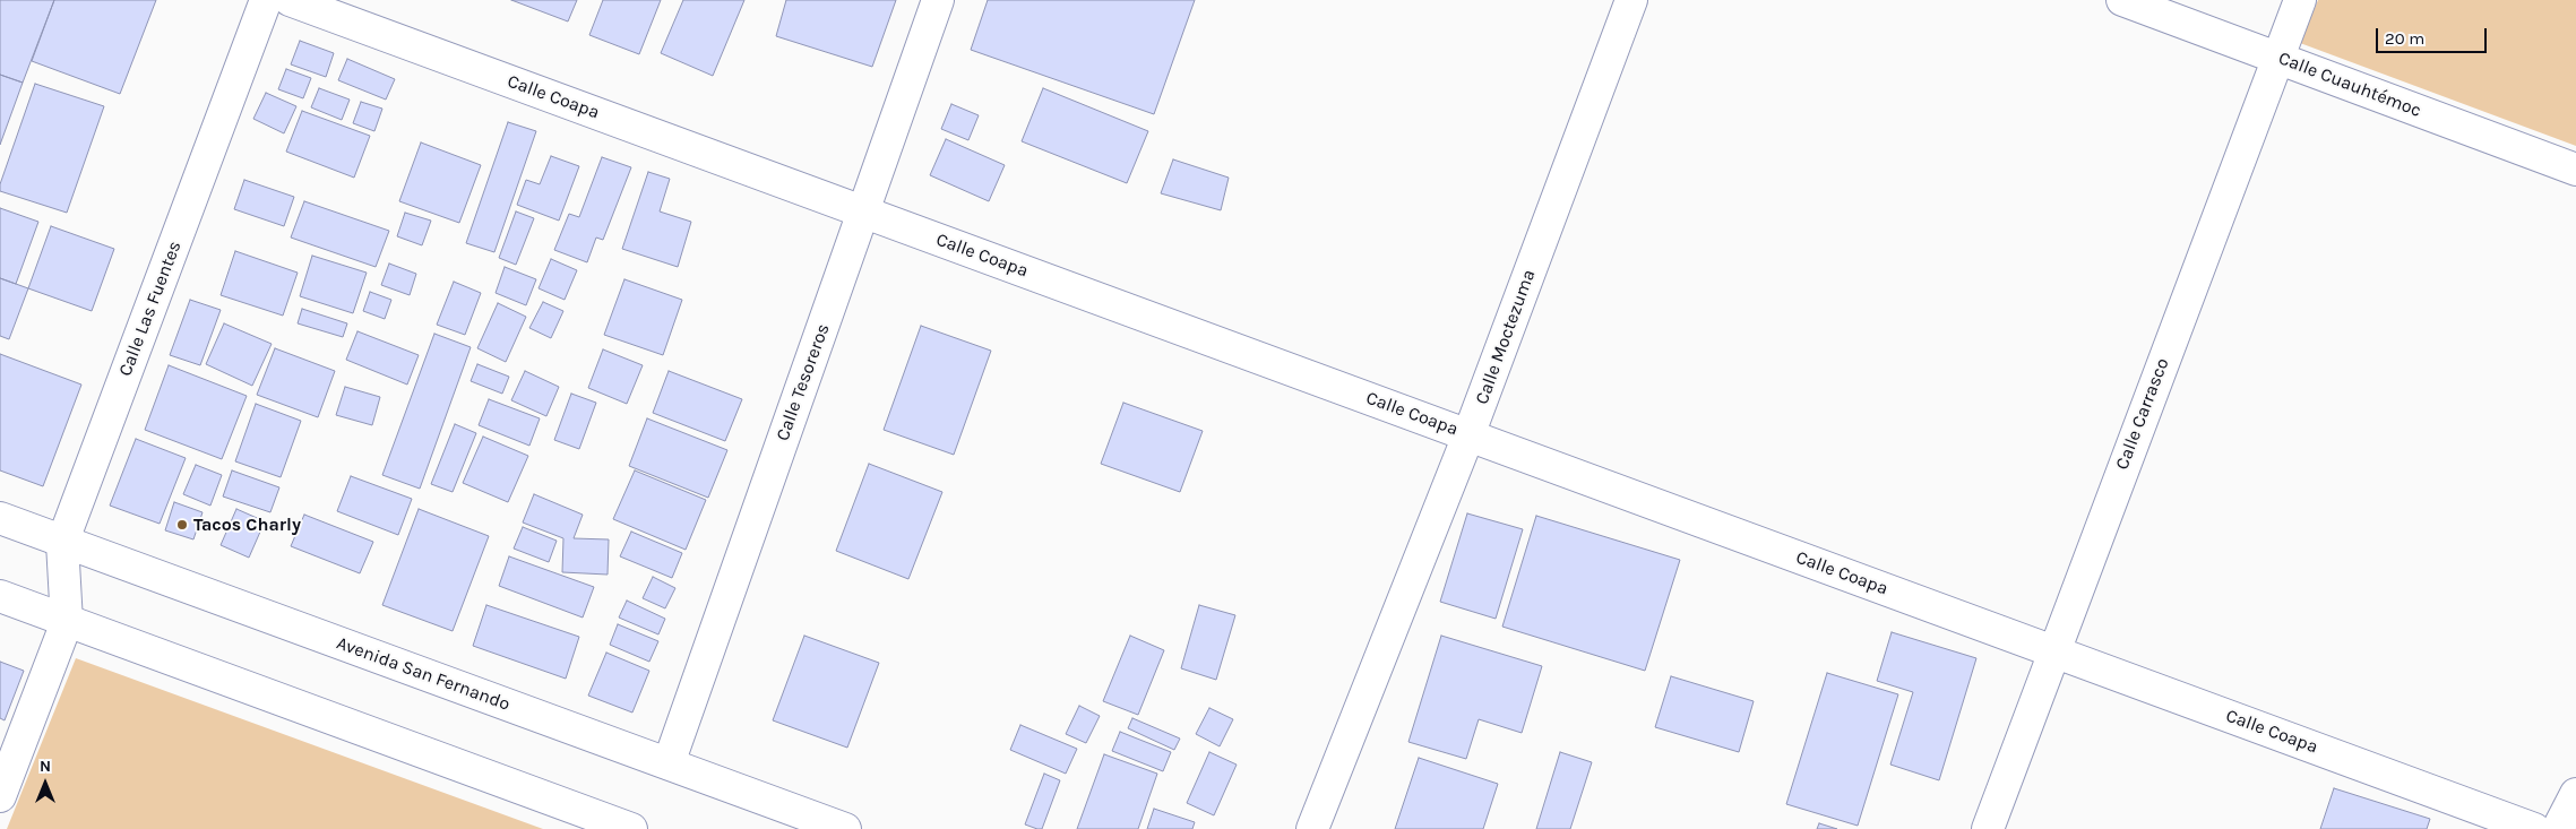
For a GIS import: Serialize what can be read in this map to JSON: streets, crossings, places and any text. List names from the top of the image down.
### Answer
{
  "streets": {
    "street": [
      "Calle Cuauhtémoc",
      "Calle Coapa",
      "Calle Las Fuentes",
      "Calle Moctezuma",
      "Calle Tesoreros",
      "Calle Carrasco",
      "Avenida San Fernando"
    ]
  },
  "crossings": [
    ["Calle Cuauhtémoc", "Calle Carrasco"],
    ["Calle Coapa", "Calle Moctezuma"],
    ["Calle Coapa", "Calle Tesoreros"],
    ["Calle Coapa", "Calle Carrasco"],
    ["Calle Las Fuentes", "Avenida San Fernando"],
    ["Calle Tesoreros", "Avenida San Fernando"]
  ],
  "places": ["Tacos Charly"],
  "scale_bar": "20 m",
  "north": "top"
}
